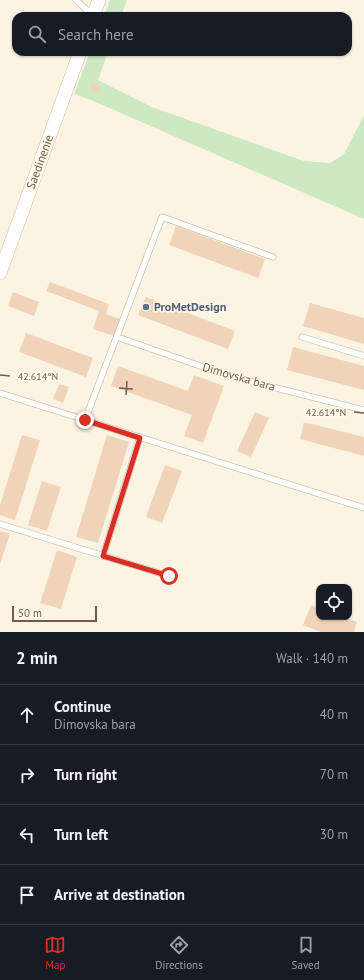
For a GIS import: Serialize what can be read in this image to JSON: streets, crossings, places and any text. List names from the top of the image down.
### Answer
{
  "streets": {
    "street": ["Saedinenie"],
    "lane": ["Dimovska bara"]
  },
  "places": ["ProMetDesign"],
  "scale_bar": "50 m",
  "page": {
    "search": "Search here",
    "scale": "50 m",
    "heading": ["2 min", "Walk · 140 m"],
    "list": [
      ["Continue", "Dimovska bara", "40 m"],
      ["Turn right", "70 m"],
      ["Turn left", "30 m"],
      "Arrive at destination"
    ],
    "nav": ["Map", "Directions", "Saved"]
  },
  "coordinates": ["42.614°N"]
}
